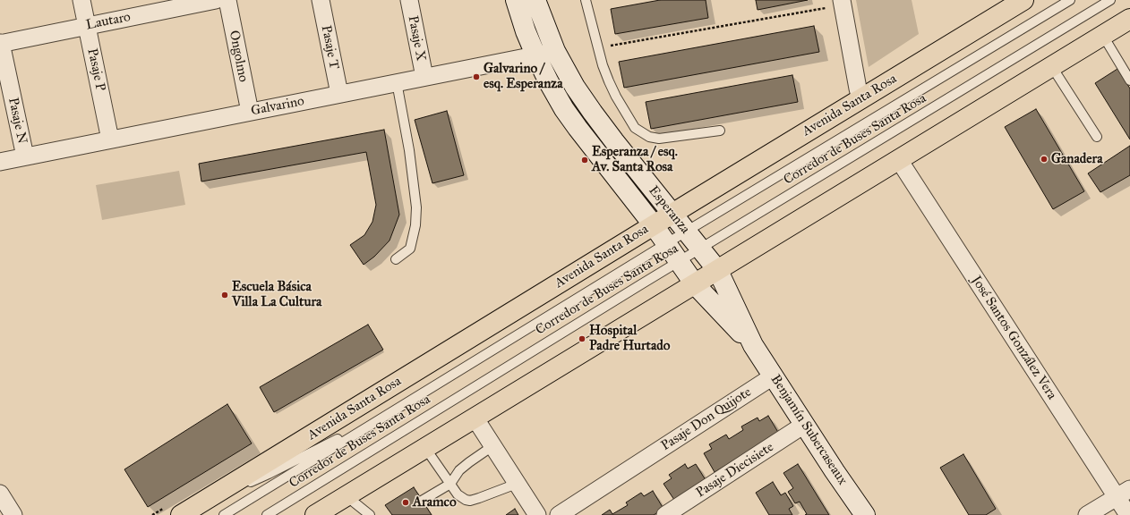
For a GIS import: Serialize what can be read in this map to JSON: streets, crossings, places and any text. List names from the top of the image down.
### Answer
{
  "streets": {
    "main road": ["Avenida Santa Rosa"],
    "street": [
      "Lautaro",
      "Pasaje X",
      "Pasaje T",
      "Ongolmo",
      "Pasaje P",
      "Galvarino",
      "Pasaje N",
      "Esperanza",
      "José Santos González Vera",
      "Pasaje Don Quijote",
      "Benjamín Subercaseaux",
      "Pasaje Diecisiete"
    ],
    "lane": ["Corredor de Buses Santa Rosa"]
  },
  "crossings": [
    ["Lautaro", "Pasaje P"],
    ["Lautaro", "Pasaje N"],
    ["Pasaje X", "Galvarino"],
    ["Pasaje T", "Galvarino"],
    ["Ongolmo", "Galvarino"],
    ["Pasaje P", "Galvarino"],
    ["Avenida Santa Rosa", "Esperanza"],
    ["Galvarino", "Pasaje N"],
    ["Galvarino", "Esperanza"],
    ["Corredor de Buses Santa Rosa", "Esperanza"],
    ["Esperanza", "Benjamín Subercaseaux"],
    ["Pasaje Don Quijote", "Benjamín Subercaseaux"],
    ["Benjamín Subercaseaux", "Pasaje Diecisiete"]
  ],
  "places": [
    "Galvarino / esq. Esperanza",
    "Ganadera",
    "Esperanza / esq. Av. Santa Rosa",
    "Escuela Básica Villa La Cultura",
    "Hospital Padre Hurtado",
    "Aramco"
  ]
}
